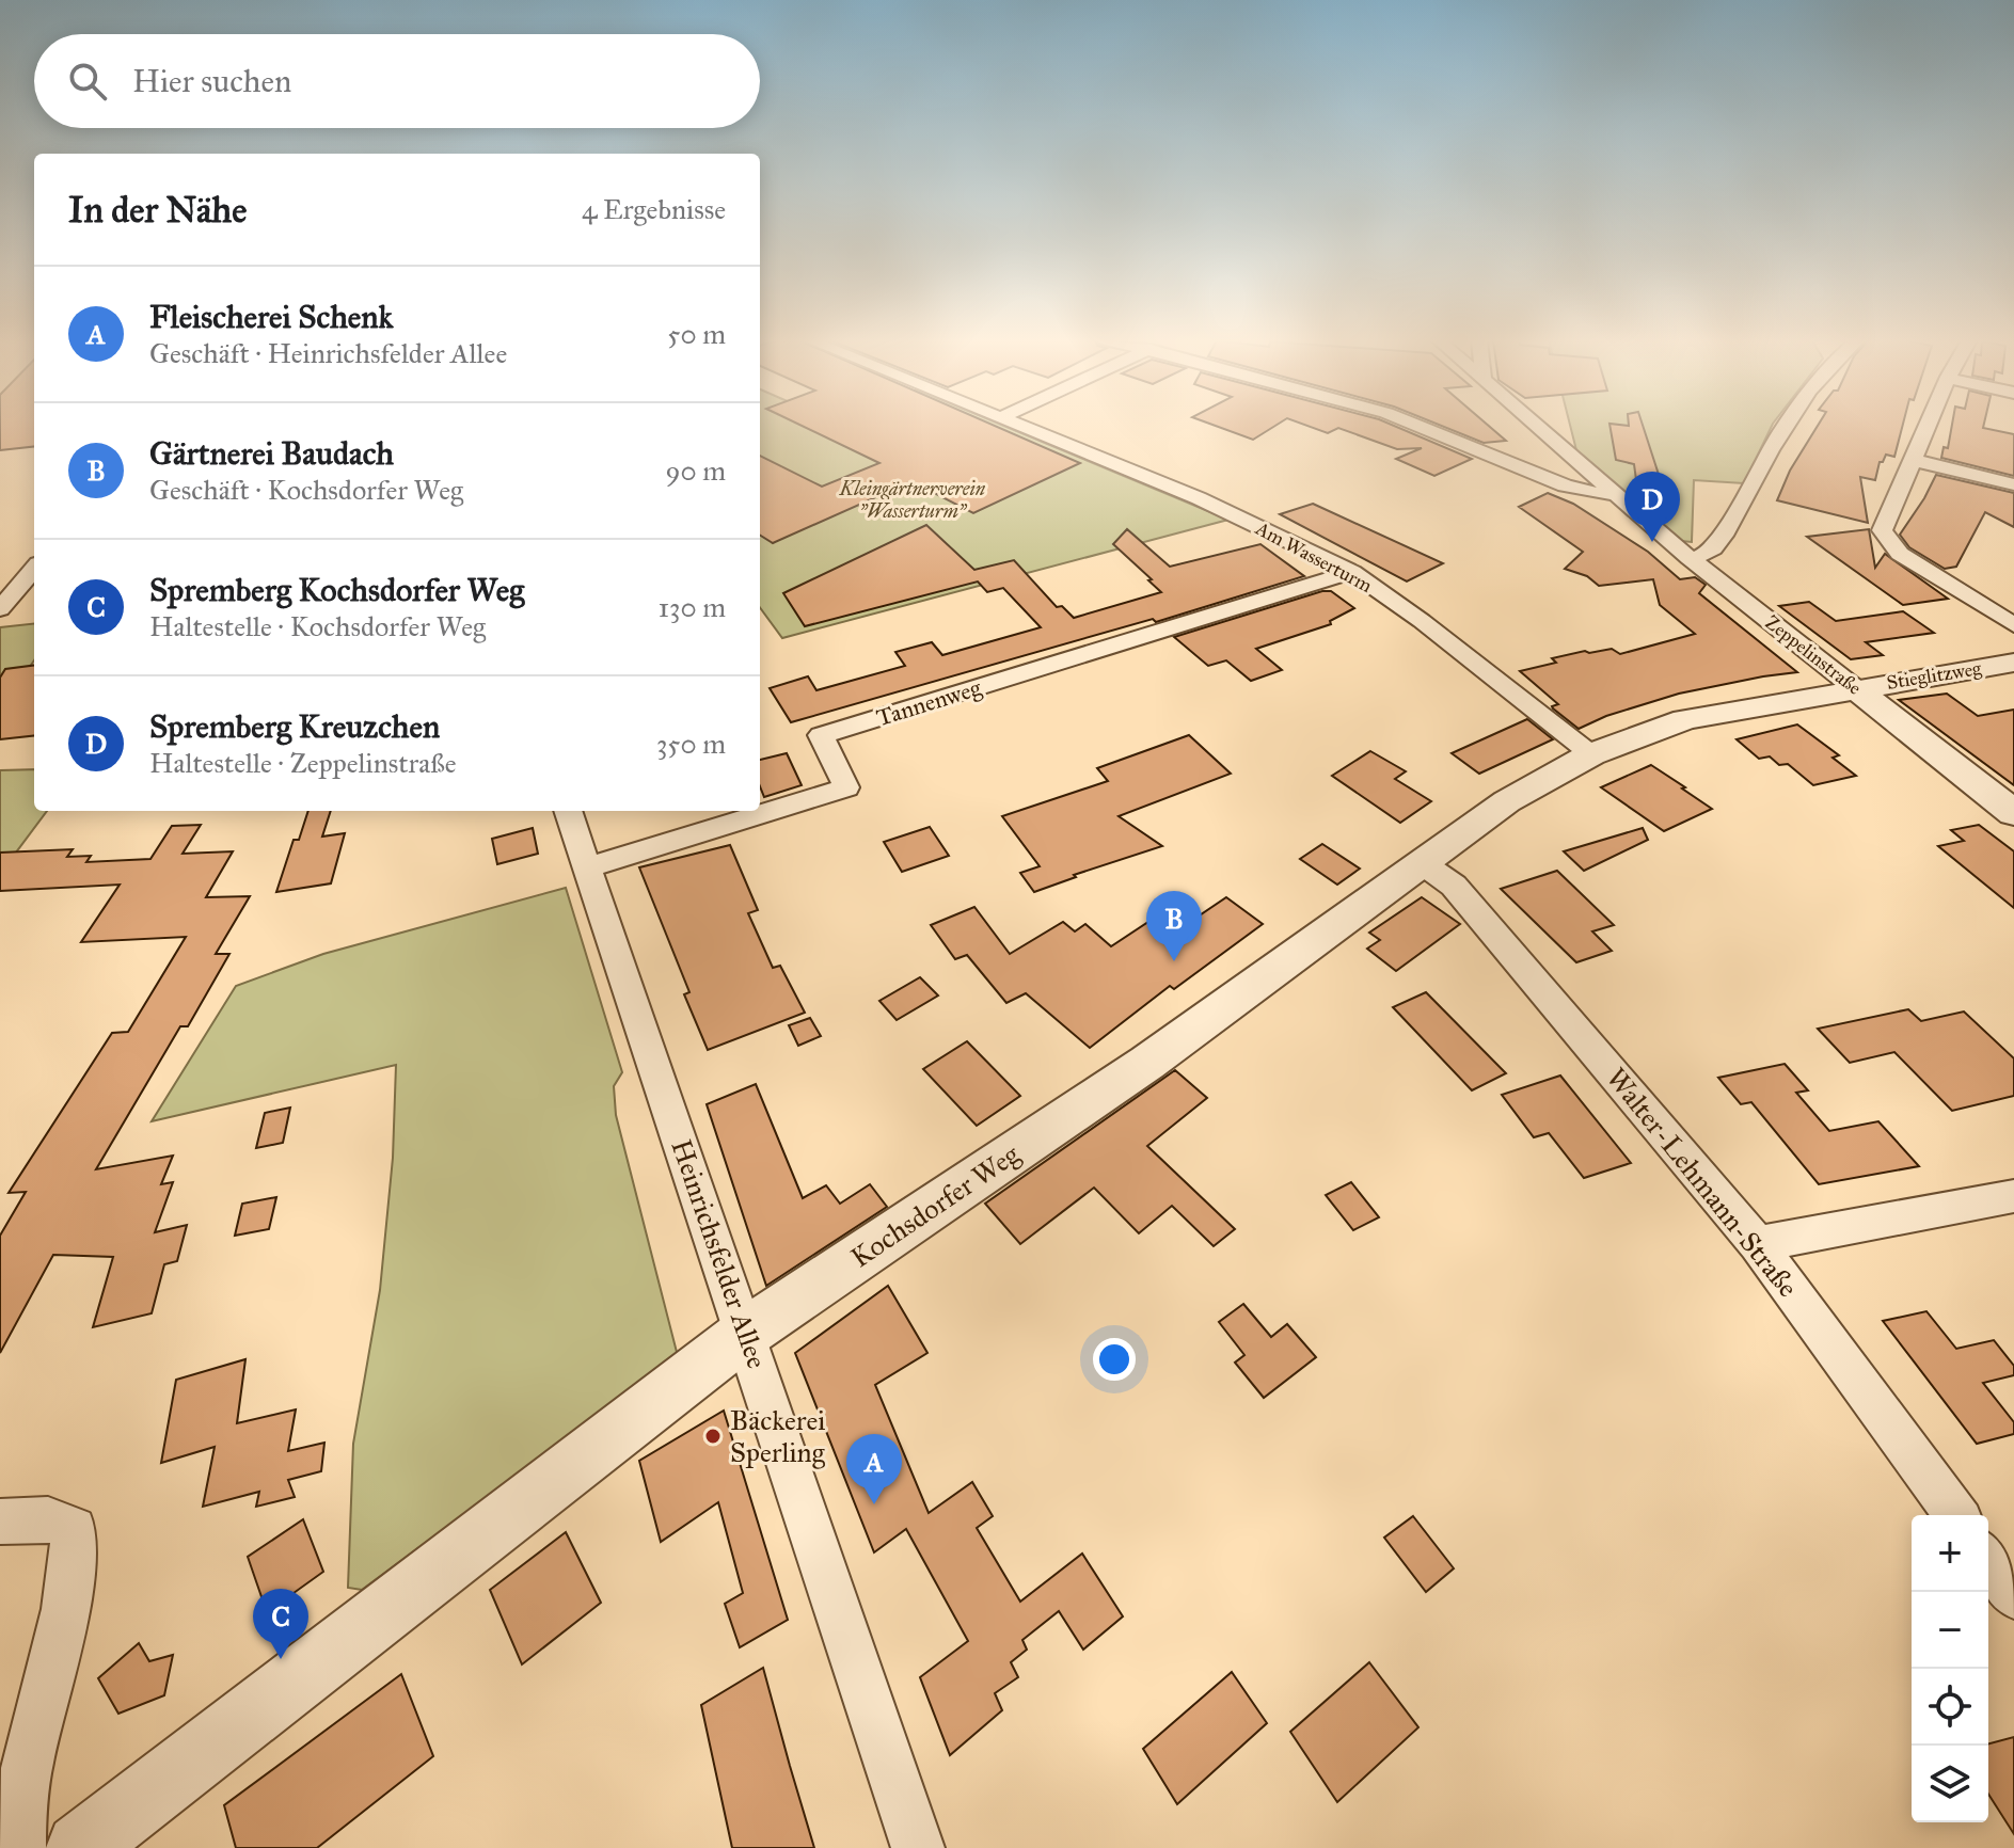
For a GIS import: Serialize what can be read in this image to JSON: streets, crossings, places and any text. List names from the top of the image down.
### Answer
{
  "streets": {
    "street": [
      "Am Wasserturm",
      "Zeppelinstraße",
      "Stieglitzweg",
      "Tannenweg",
      "Walter-Lehmann-Straße",
      "Kochsdorfer Weg",
      "Heinrichsfelder Allee"
    ]
  },
  "crossings": [
    ["Am Wasserturm", "Tannenweg"],
    ["Am Wasserturm", "Kochsdorfer Weg"],
    ["Zeppelinstraße", "Stieglitzweg"],
    ["Zeppelinstraße", "Kochsdorfer Weg"],
    ["Stieglitzweg", "Kochsdorfer Weg"],
    ["Tannenweg", "Heinrichsfelder Allee"],
    ["Walter-Lehmann-Straße", "Kochsdorfer Weg"],
    ["Kochsdorfer Weg", "Heinrichsfelder Allee"]
  ],
  "parks": ["Kleingärtnerverein \"Wasserturm\""],
  "places": ["Bäckerei Sperling"],
  "page": {
    "search": "Hier suchen",
    "heading": ["In der Nähe", "4 Ergebnisse"],
    "list": [
      {
        "mark": "A",
        "name": "Fleischerei Schenk",
        "note": "Geschäft · Heinrichsfelder Allee",
        "value": "50 m"
      },
      {
        "mark": "B",
        "name": "Gärtnerei Baudach",
        "note": "Geschäft · Kochsdorfer Weg",
        "value": "90 m"
      },
      {
        "mark": "C",
        "name": "Spremberg Kochsdorfer Weg",
        "note": "Haltestelle · Kochsdorfer Weg",
        "value": "130 m"
      },
      {
        "mark": "D",
        "name": "Spremberg Kreuzchen",
        "note": "Haltestelle · Zeppelinstraße",
        "value": "350 m"
      }
    ],
    "pins": [
      "D",
      "B",
      "A",
      "C"
    ],
    "map_buttons": ["+", "−"]
  }
}
